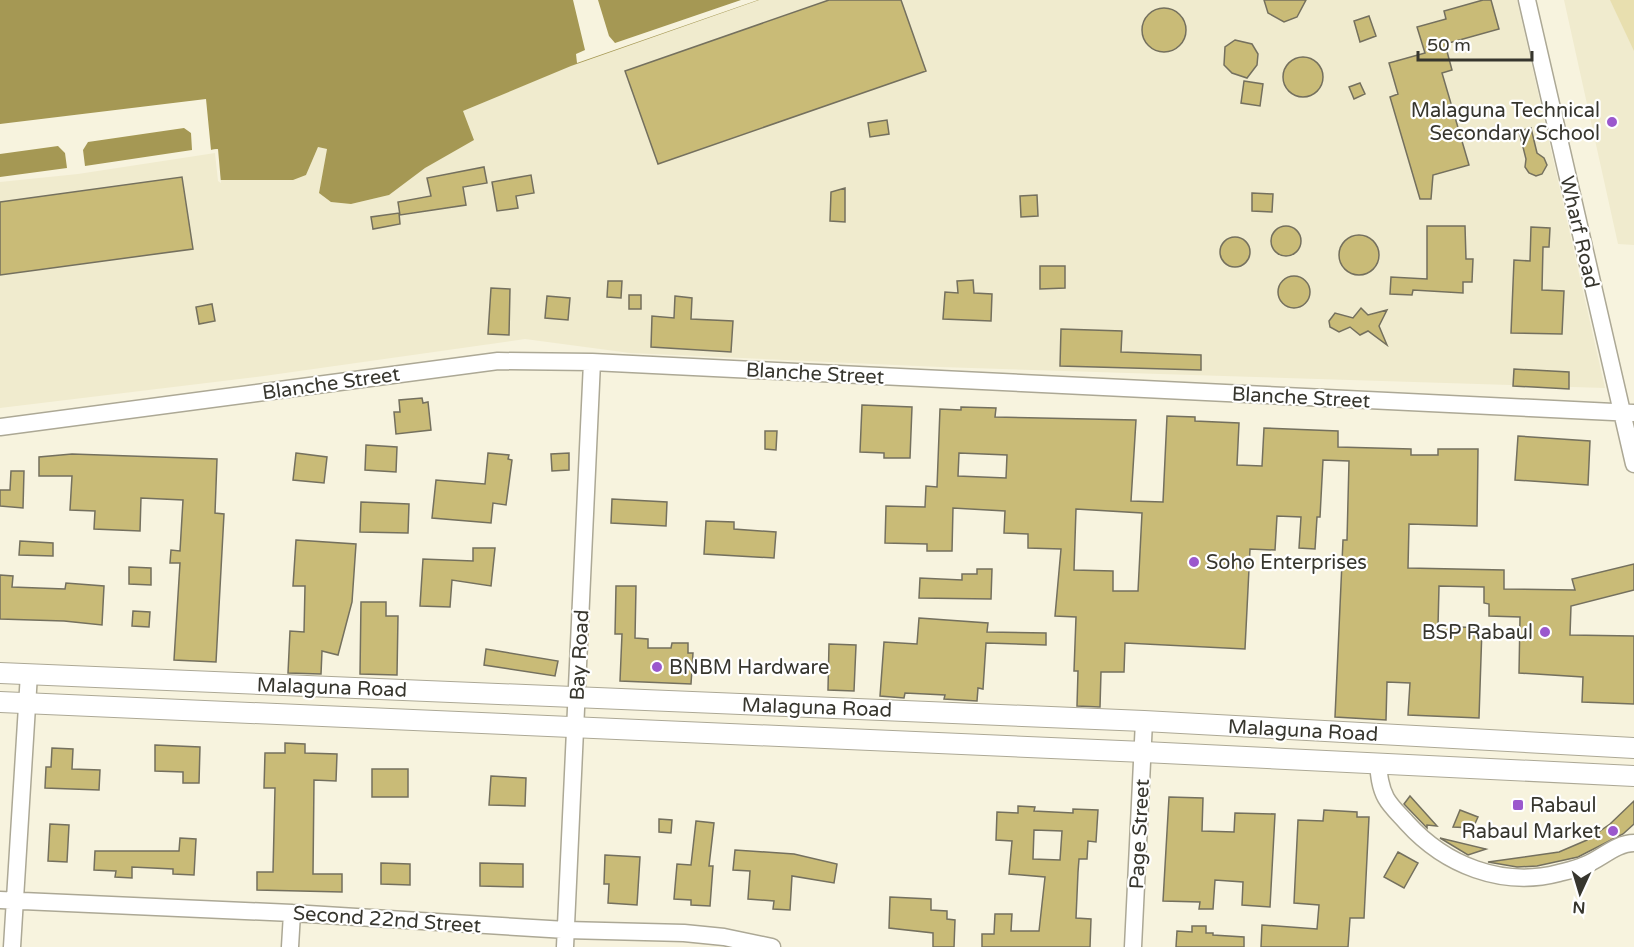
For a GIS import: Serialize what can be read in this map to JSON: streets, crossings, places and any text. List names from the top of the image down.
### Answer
{
  "streets": {
    "street": [
      "Wharf Road",
      "Blanche Street",
      "Bay Road",
      "Malaguna Road",
      "Page Street",
      "Second 22nd Street"
    ]
  },
  "crossings": [
    ["Wharf Road", "Blanche Street"],
    ["Blanche Street", "Bay Road"],
    ["Bay Road", "Malaguna Road"],
    ["Bay Road", "Second 22nd Street"],
    ["Malaguna Road", "Page Street"]
  ],
  "places": {
    "other": [
      "Malaguna Technical Secondary School",
      "Soho Enterprises",
      "BSP Rabaul",
      "BNBM Hardware",
      "Rabaul Market"
    ],
    "transit": ["Rabaul"]
  },
  "scale_bar": "50 m",
  "north": "bottom"
}
